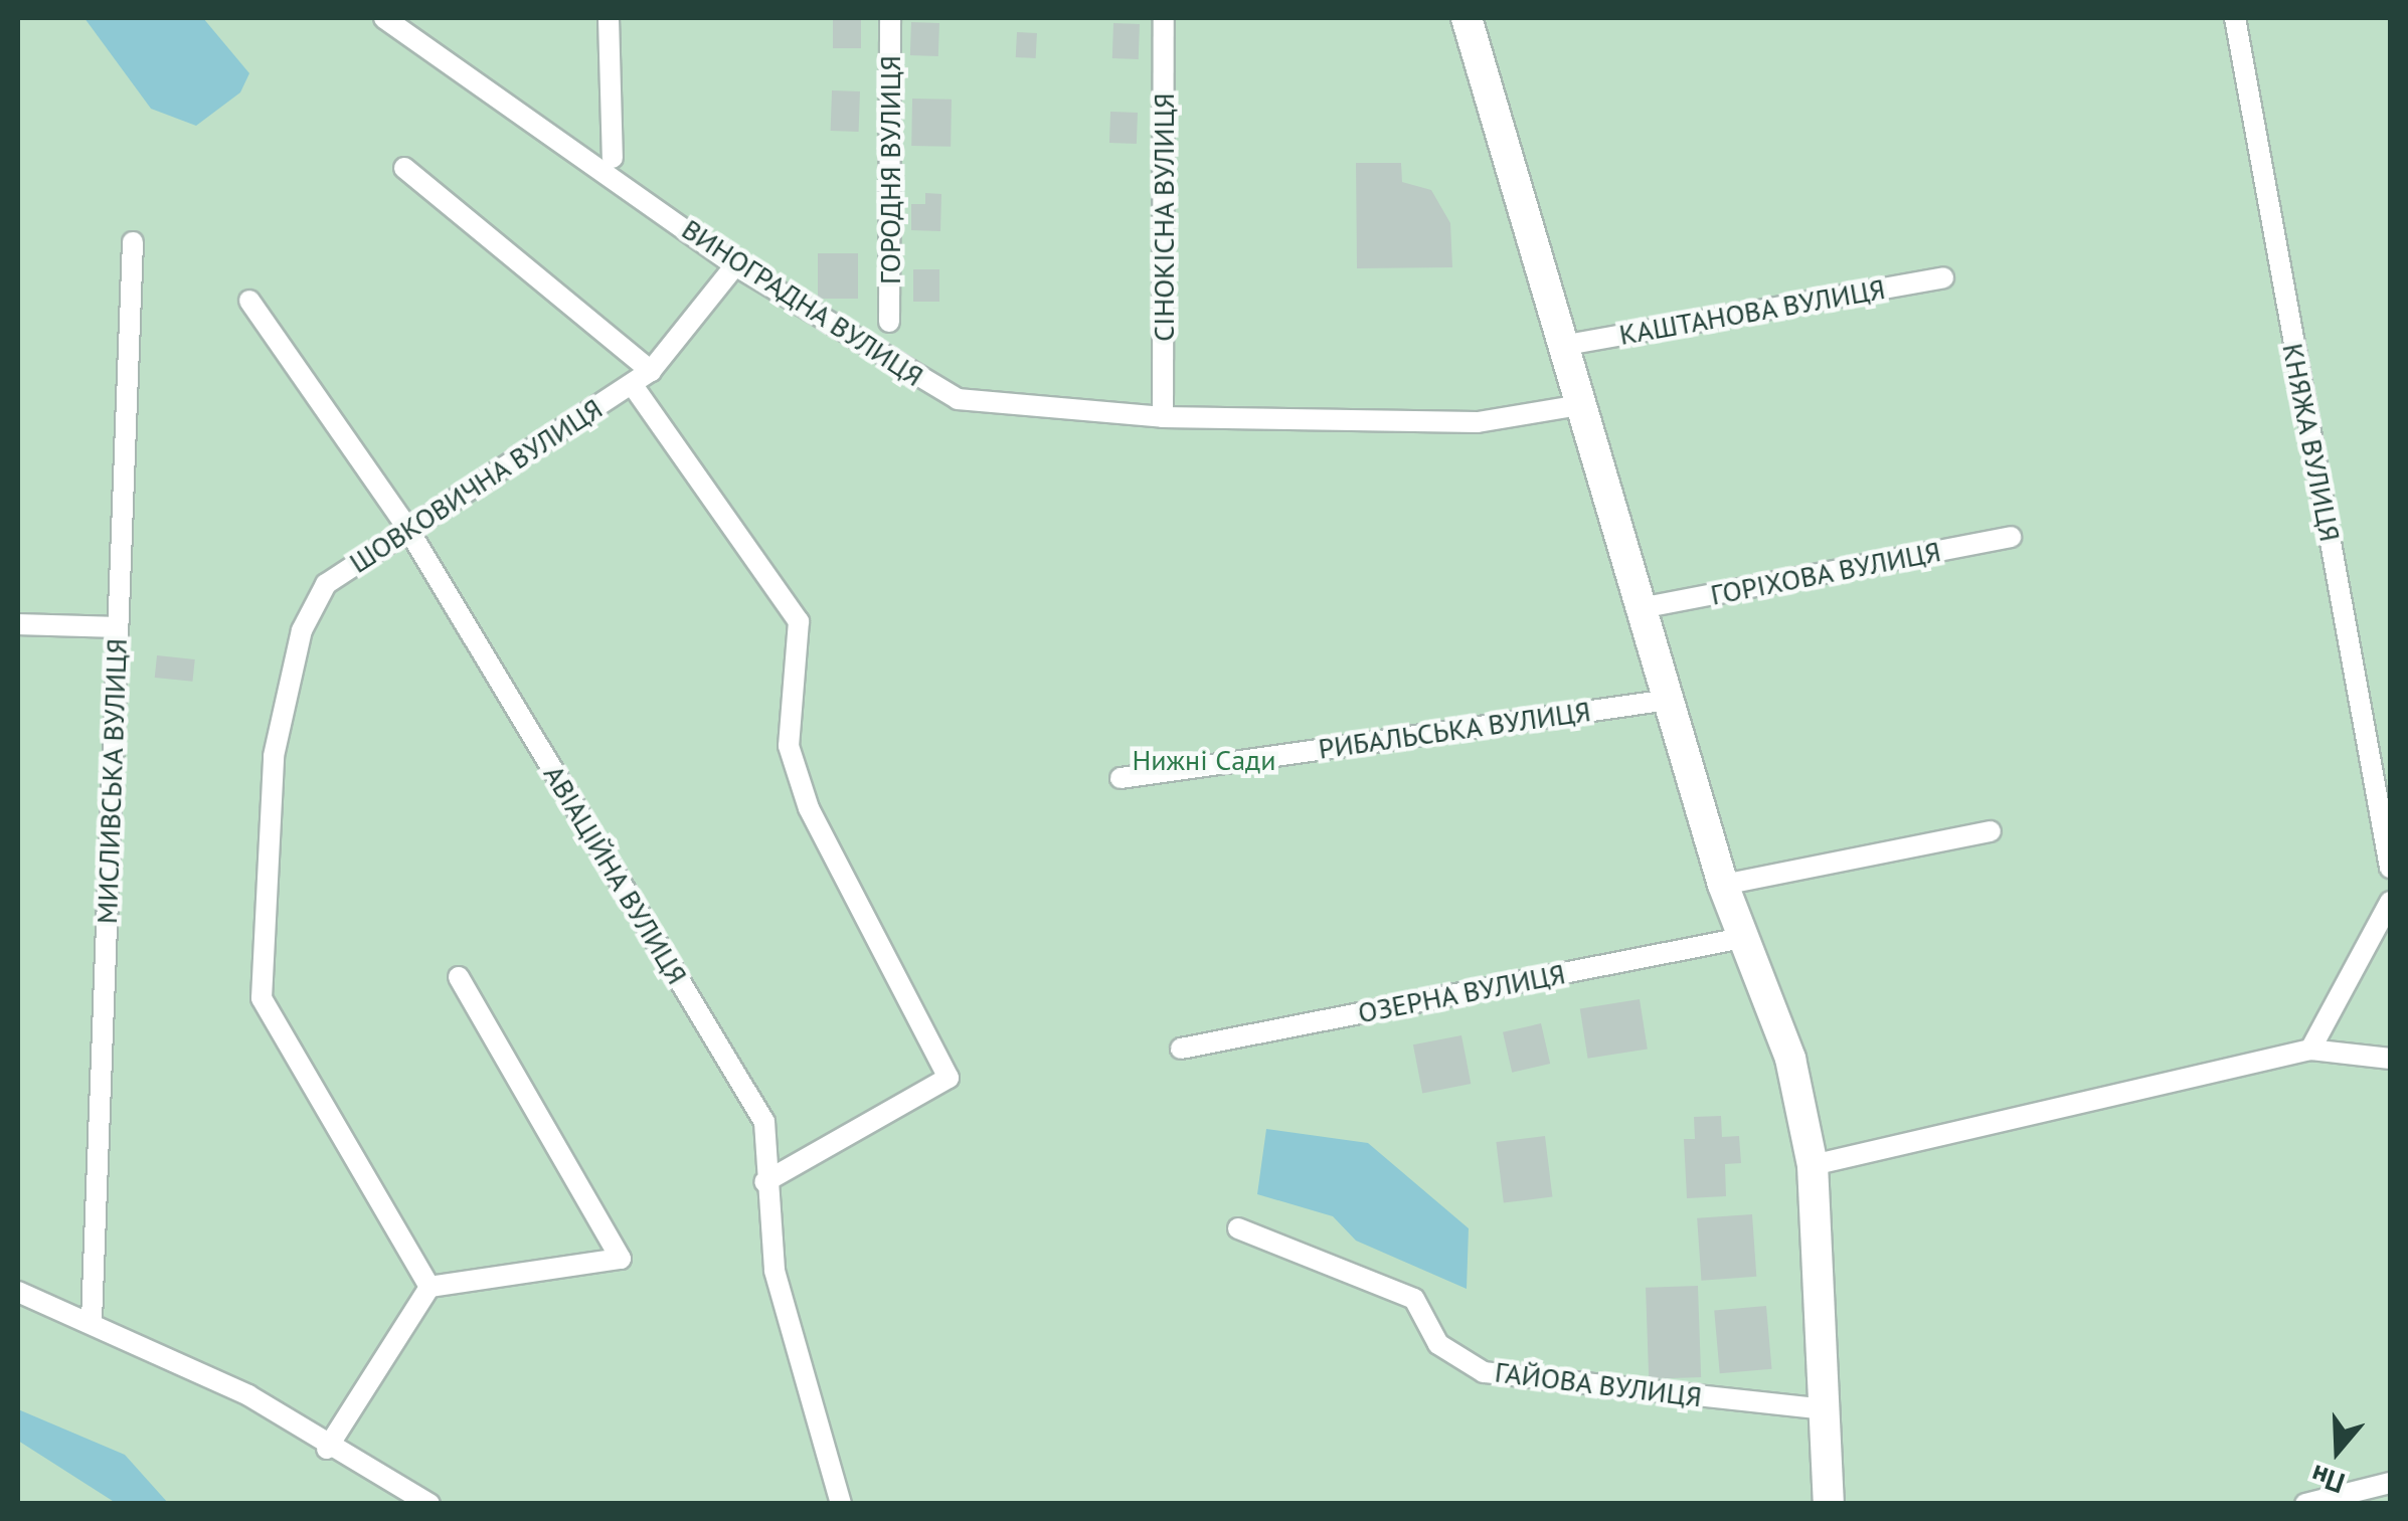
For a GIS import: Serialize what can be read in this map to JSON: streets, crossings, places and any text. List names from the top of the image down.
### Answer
{
  "streets": {
    "street": [
      "ГОРОДНЯ ВУЛИЦЯ",
      "СІНОКІСНА ВУЛИЦЯ",
      "ВИНОГРАДНА ВУЛИЦЯ",
      "КАШТАНОВА ВУЛИЦЯ",
      "КНЯЖА ВУЛИЦЯ",
      "ШОВКОВИЧНА ВУЛИЦЯ",
      "ГОРІХОВА ВУЛИЦЯ",
      "РИБАЛЬСЬКА ВУЛИЦЯ",
      "МИСЛИВСЬКА ВУЛИЦЯ",
      "АВІАЦІЙНА ВУЛИЦЯ",
      "ОЗЕРНА ВУЛИЦЯ",
      "ГАЙОВА ВУЛИЦЯ"
    ]
  },
  "crossings": [
    ["СІНОКІСНА ВУЛИЦЯ", "ВИНОГРАДНА ВУЛИЦЯ"],
    ["ВИНОГРАДНА ВУЛИЦЯ", "ШОВКОВИЧНА ВУЛИЦЯ"],
    ["ШОВКОВИЧНА ВУЛИЦЯ", "АВІАЦІЙНА ВУЛИЦЯ"]
  ],
  "parks": ["Нижні Сади"],
  "north": "bottom"
}
